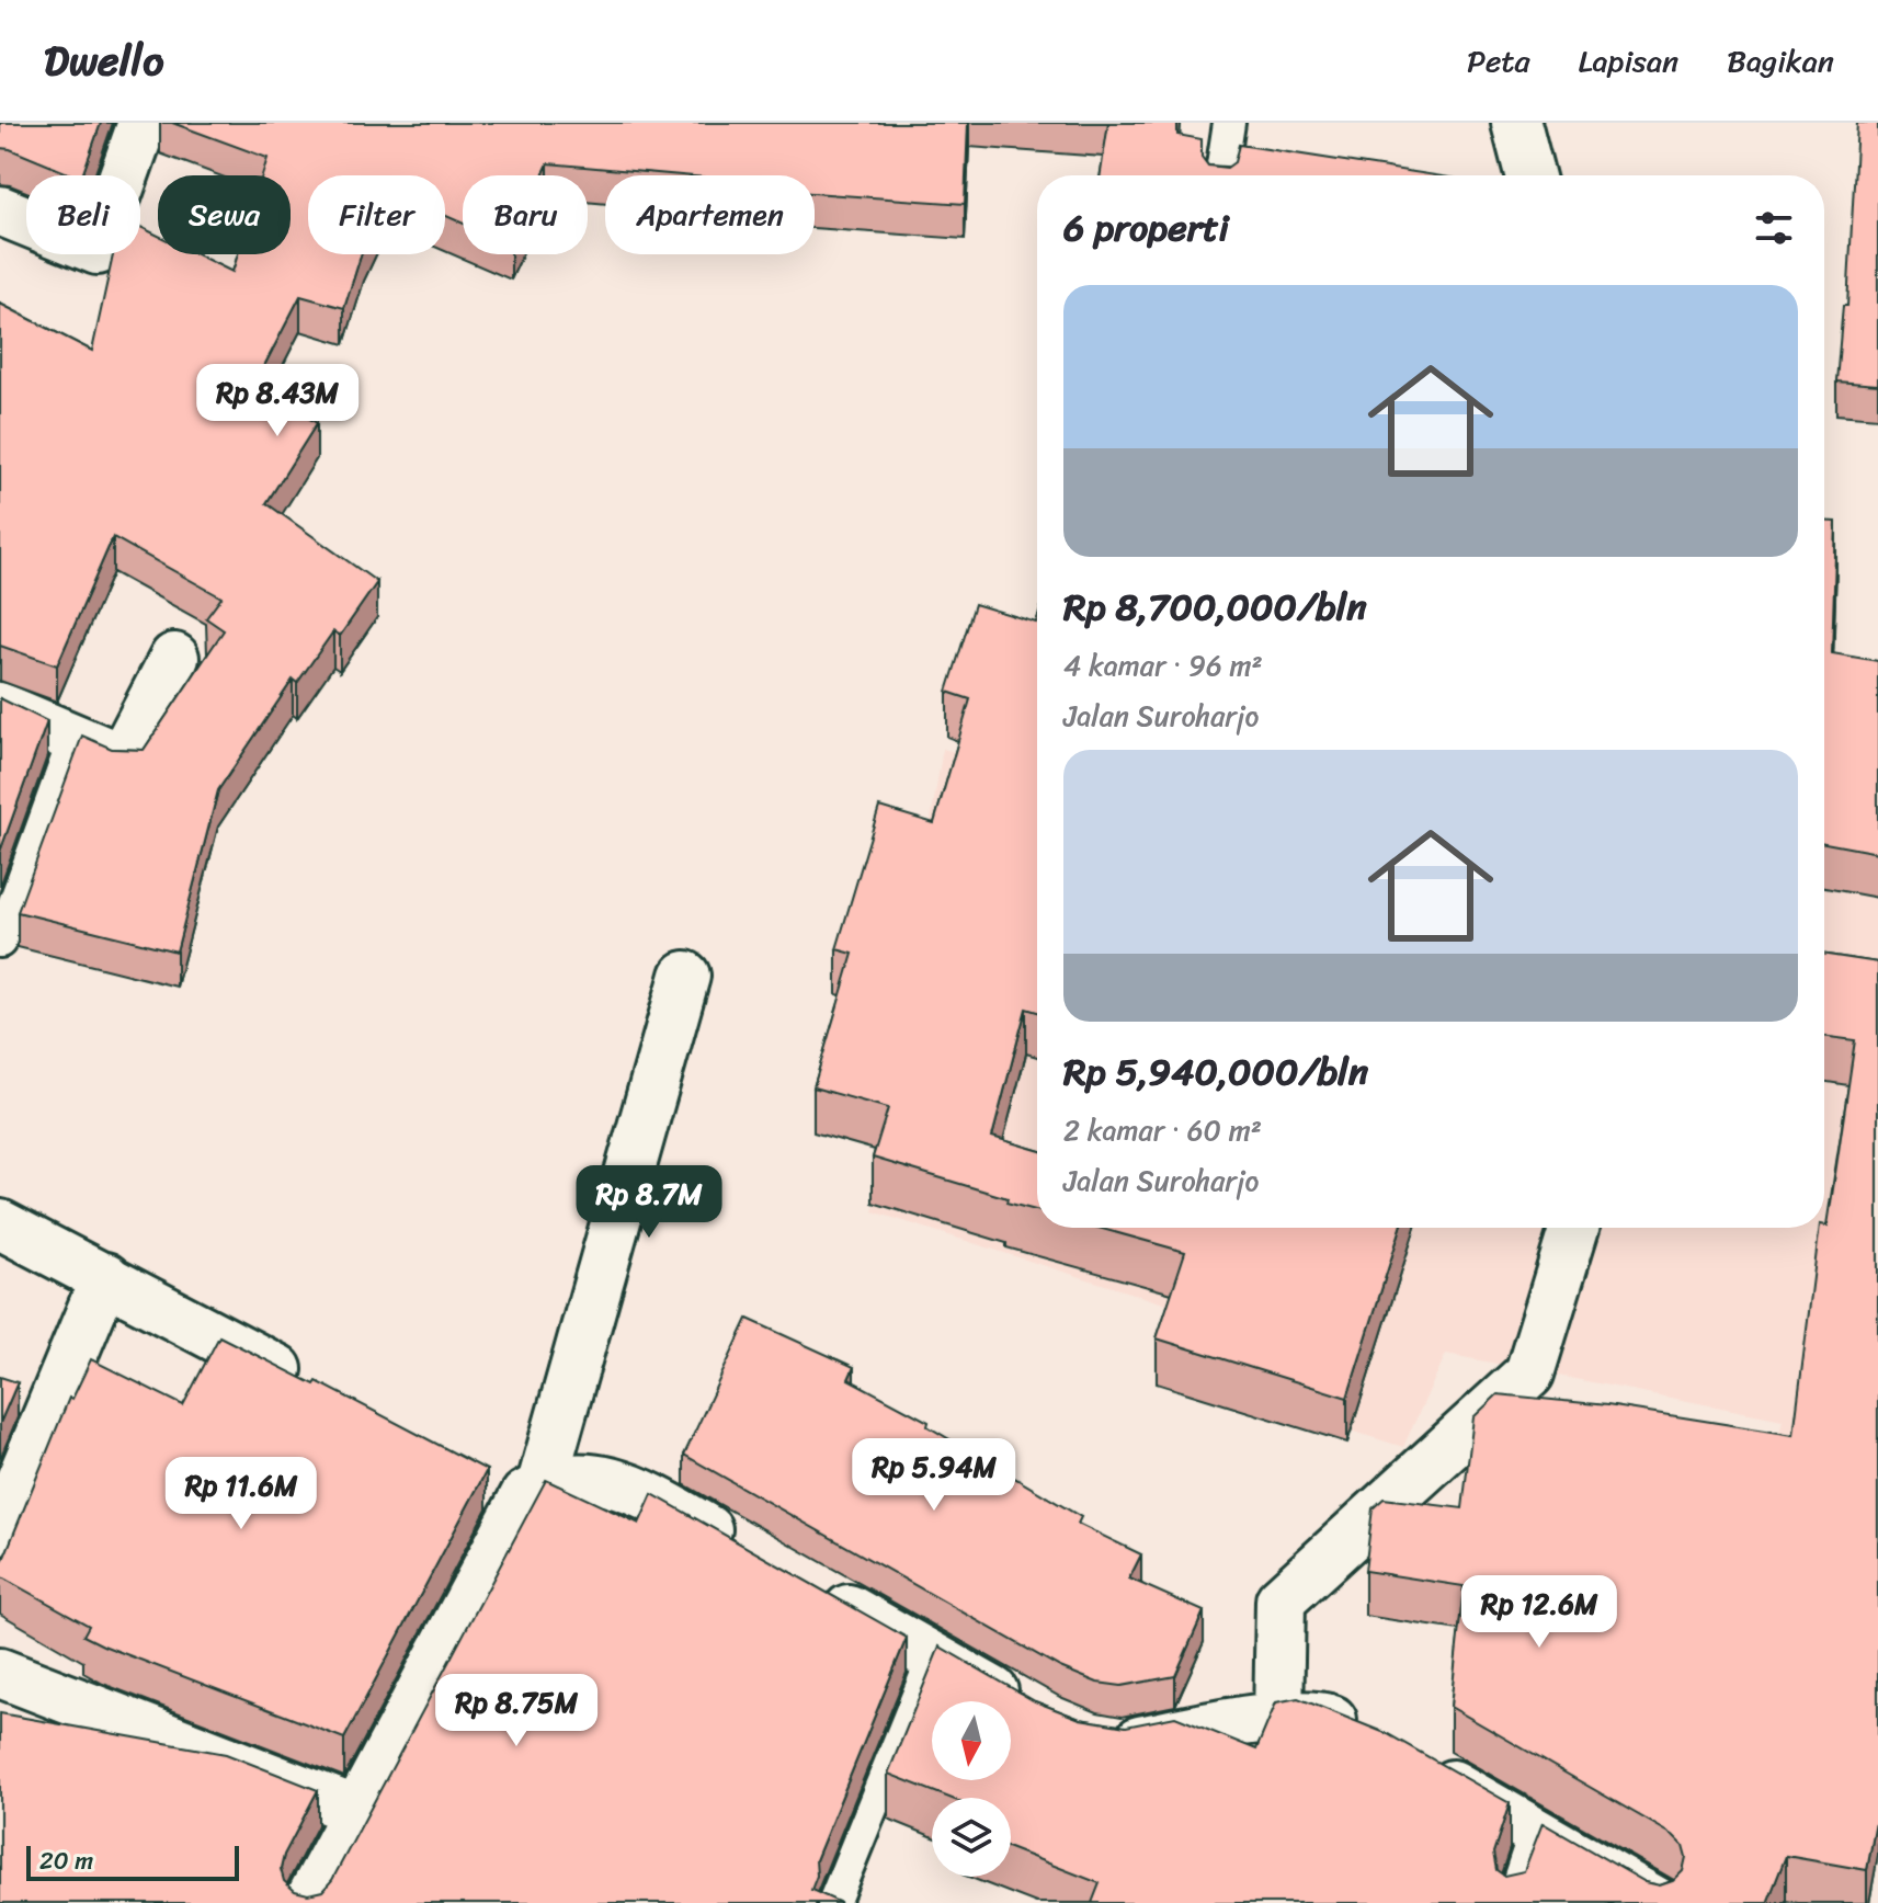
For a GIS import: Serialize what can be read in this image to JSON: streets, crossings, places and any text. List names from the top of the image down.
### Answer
{
  "scale_bar": "20 m",
  "north": "bottom",
  "page": {
    "header": "Dwello",
    "nav": ["Peta", "Lapisan", "Bagikan"],
    "chip": [
      "Beli",
      "Sewa",
      "Filter",
      "Baru",
      "Apartemen"
    ],
    "heading": "6 properti",
    "list": [
      {
        "name": "Rp 8,700,000/bln",
        "note": "4 kamar · 96 m² · Jalan Suroharjo"
      },
      {
        "name": "Rp 5,940,000/bln",
        "note": "2 kamar · 60 m² · Jalan Suroharjo"
      }
    ],
    "price": [
      "Rp 8.43M",
      "Rp 8.7M",
      "Rp 5.94M",
      "Rp 11.6M",
      "Rp 12.6M",
      "Rp 8.75M"
    ],
    "scale": "20 m"
  }
}
